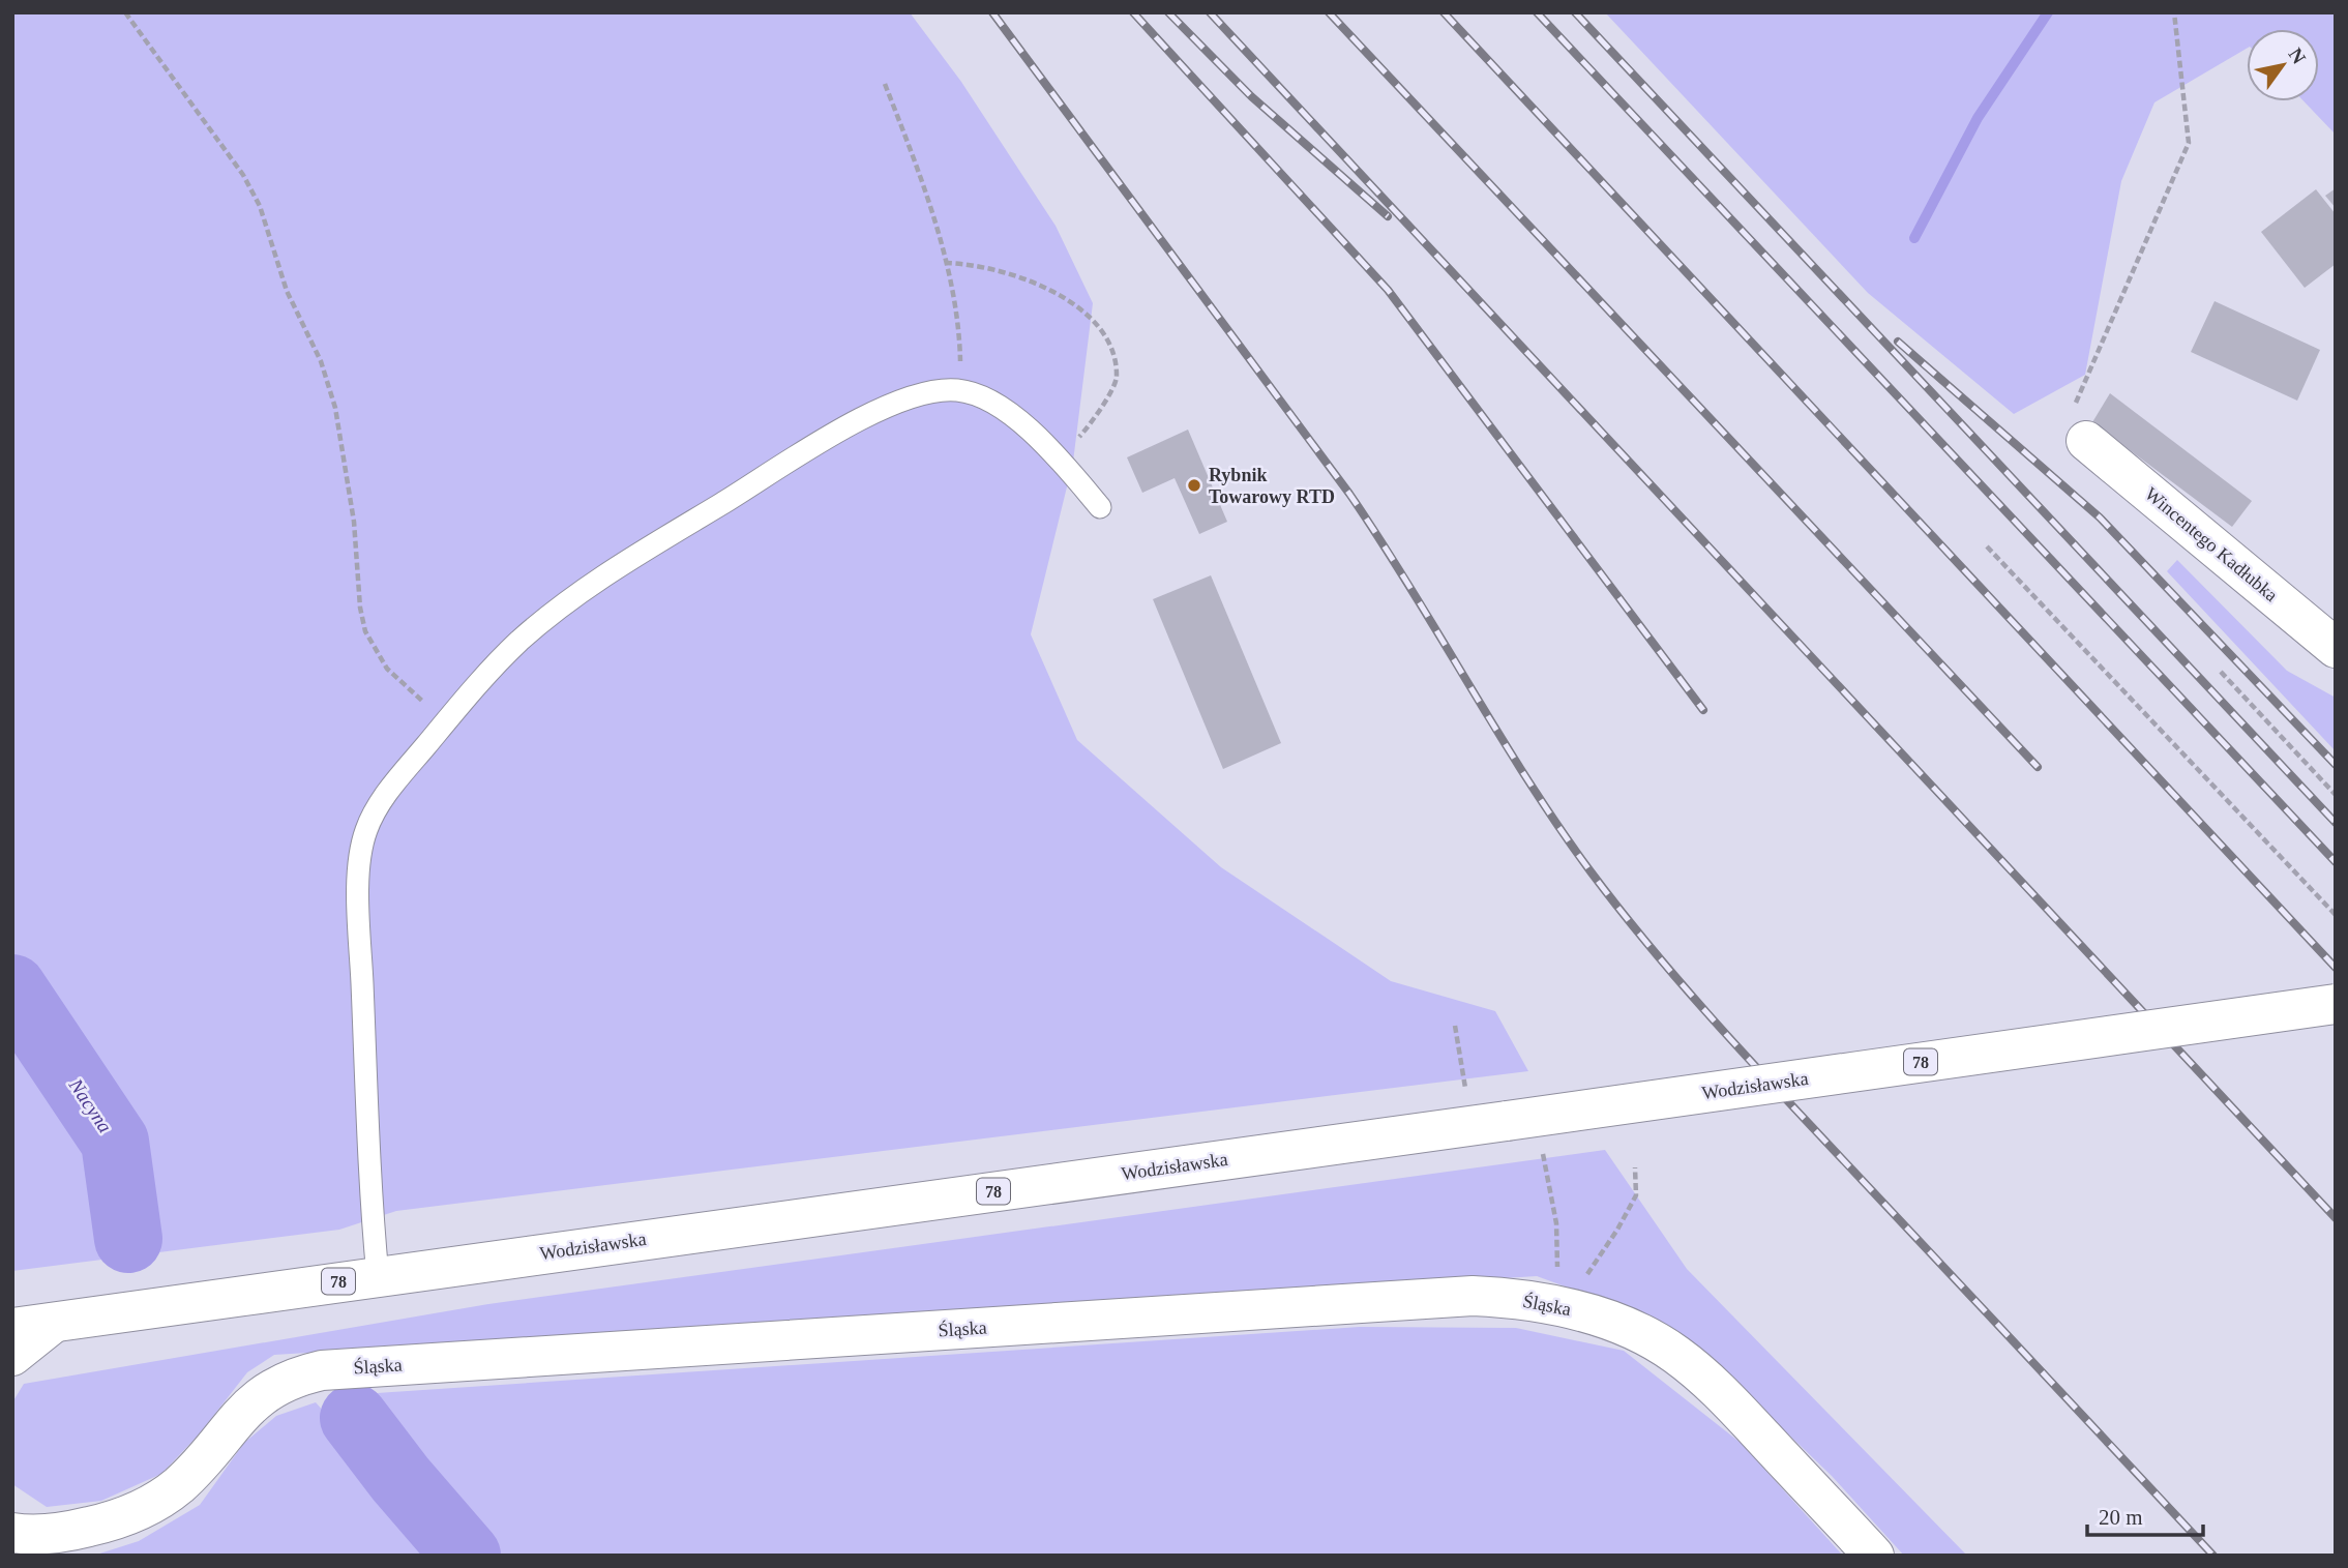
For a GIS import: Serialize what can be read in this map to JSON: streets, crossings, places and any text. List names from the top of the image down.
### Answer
{
  "streets": {
    "street": [
      "Wincentego Kadłubka",
      "78",
      "Wodzisławska",
      "Śląska"
    ]
  },
  "water": ["Nacyna"],
  "places": ["Rybnik Towarowy RTD"],
  "scale_bar": "20 m",
  "north": "top right"
}
